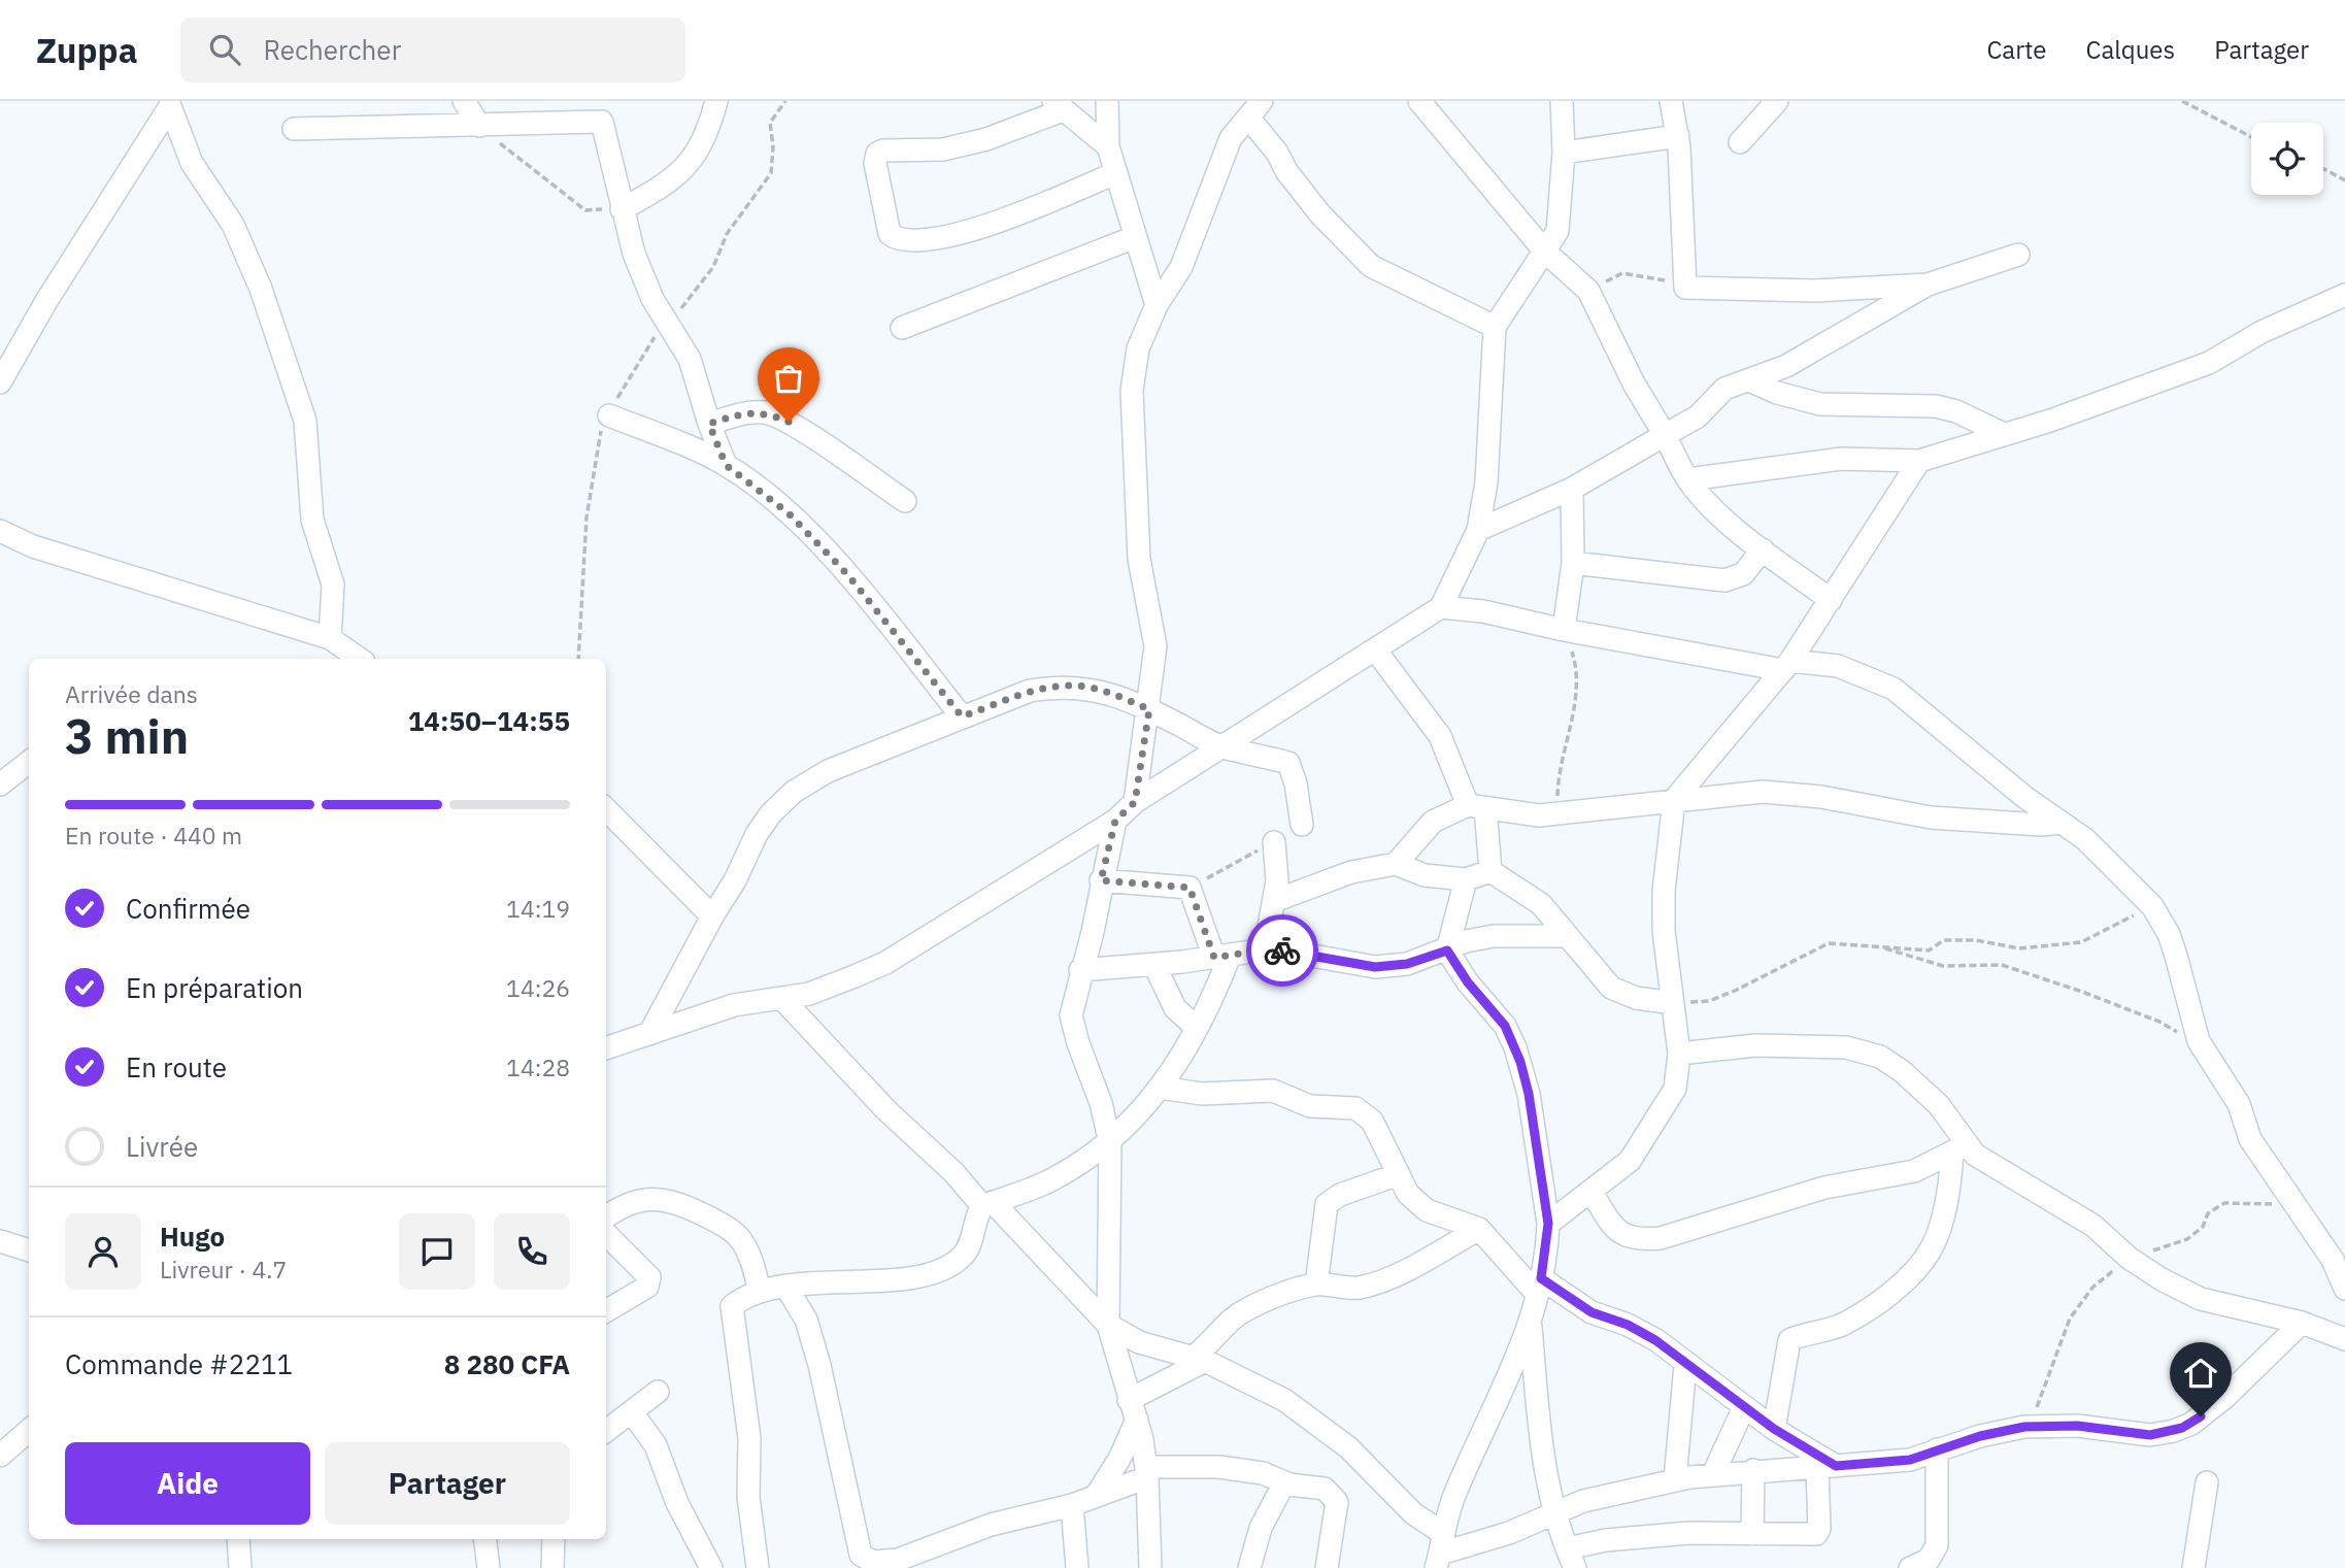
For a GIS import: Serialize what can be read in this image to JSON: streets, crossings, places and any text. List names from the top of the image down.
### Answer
{
  "page": {
    "header": "Zuppa",
    "search": "Rechercher",
    "nav": ["Carte", "Calques", "Partager"],
    "heading": ["3 min", "Arrivée dans", "14:50–14:55"],
    "panel": [
      "Hugo",
      "Livreur · 4.7",
      "Commande #2211",
      "8 280 CFA"
    ],
    "bar": "En route · 440 m",
    "list": [
      ["Confirmée", "14:19"],
      ["En préparation", "14:26"],
      ["En route", "14:28"],
      "Livrée"
    ],
    "buttons": ["Aide", "Partager"]
  }
}
